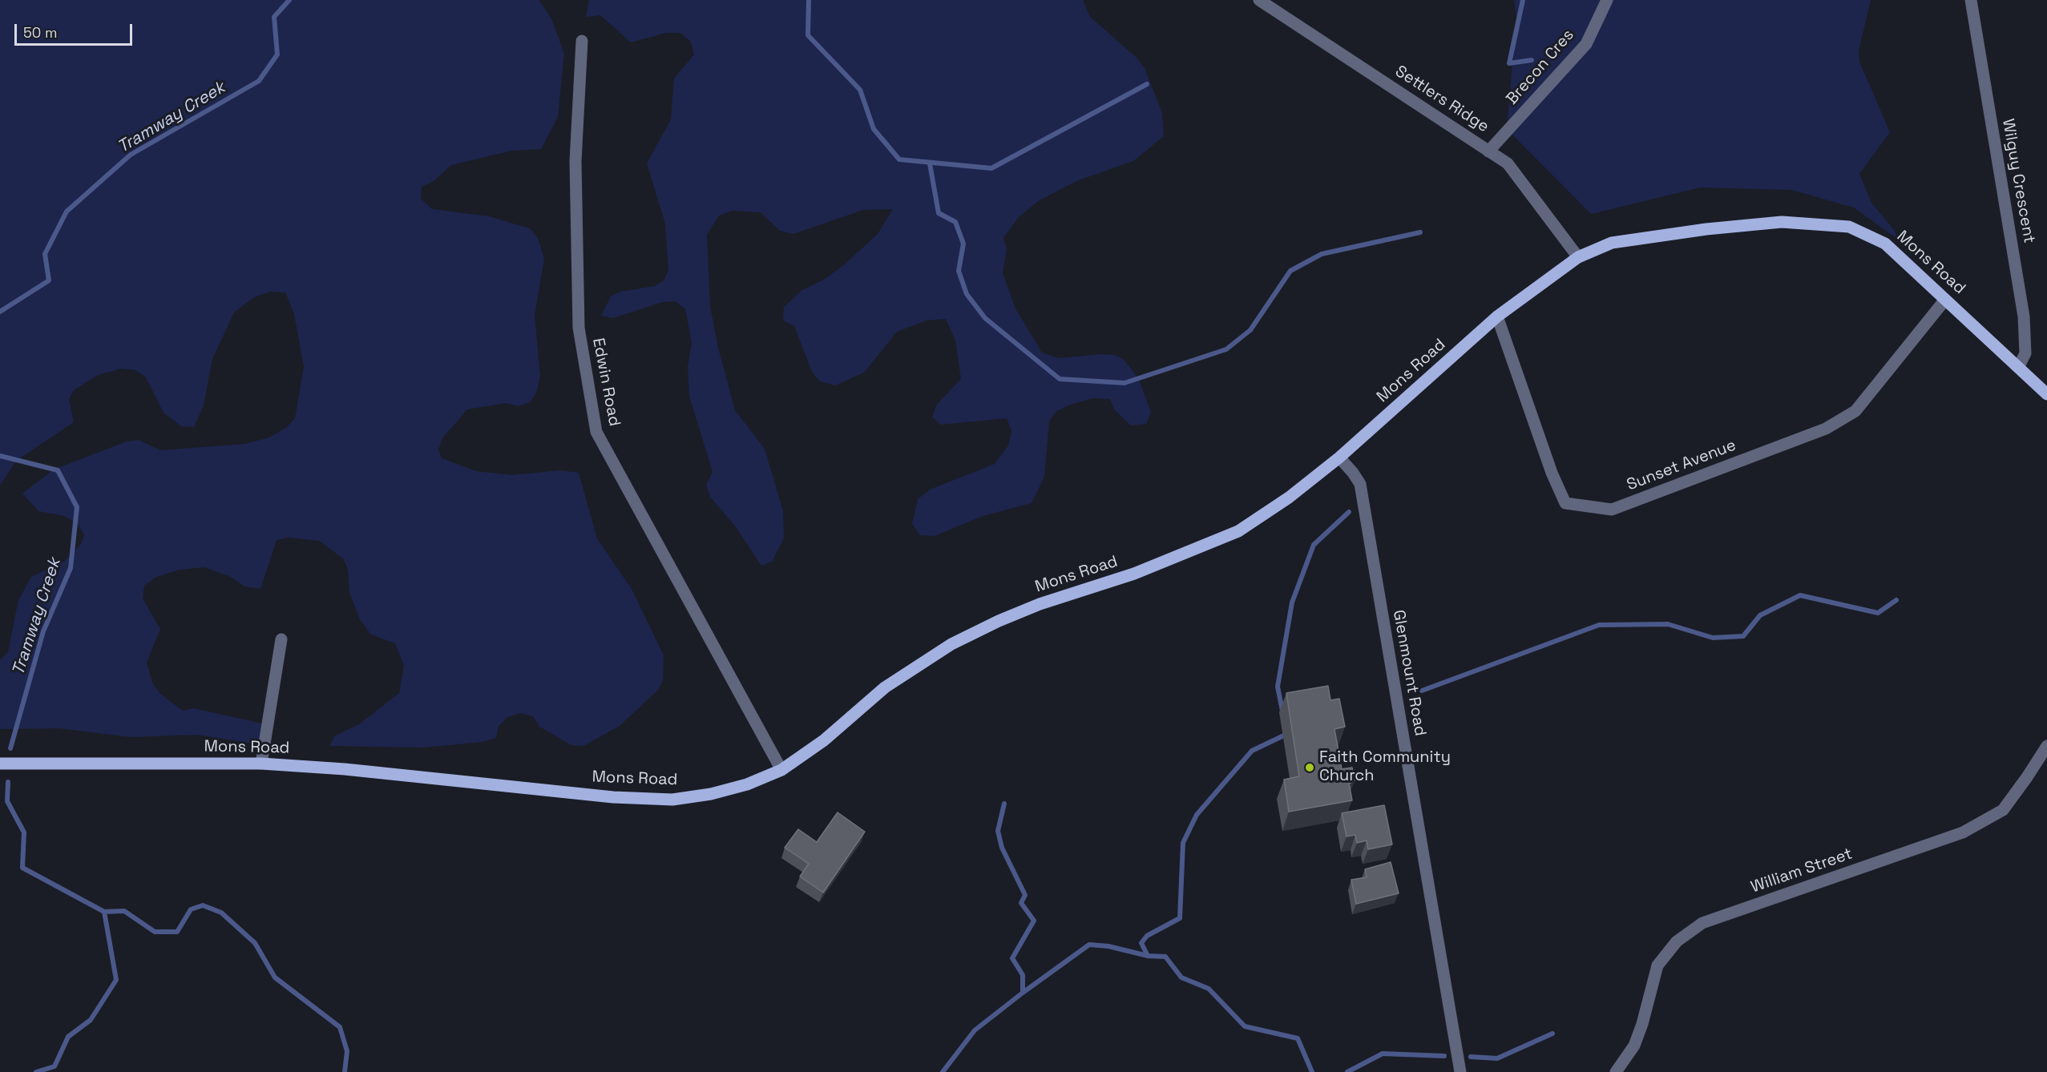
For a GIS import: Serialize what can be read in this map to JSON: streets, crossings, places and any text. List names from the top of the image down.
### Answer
{
  "streets": {
    "main road": ["Mons Road"],
    "street": [
      "Brecon Cres",
      "Settlers Ridge",
      "Wilguy Crescent",
      "Edwin Road",
      "Sunset Avenue",
      "Glenmount Road",
      "William Street"
    ]
  },
  "crossings": [
    ["Brecon Cres", "Settlers Ridge"],
    ["Settlers Ridge", "Mons Road"],
    ["Wilguy Crescent", "Mons Road"],
    ["Mons Road", "Edwin Road"],
    ["Mons Road", "Sunset Avenue"],
    ["Mons Road", "Glenmount Road"]
  ],
  "water": ["Tramway Creek"],
  "places": ["Faith Community Church"],
  "scale_bar": "50 m"
}
